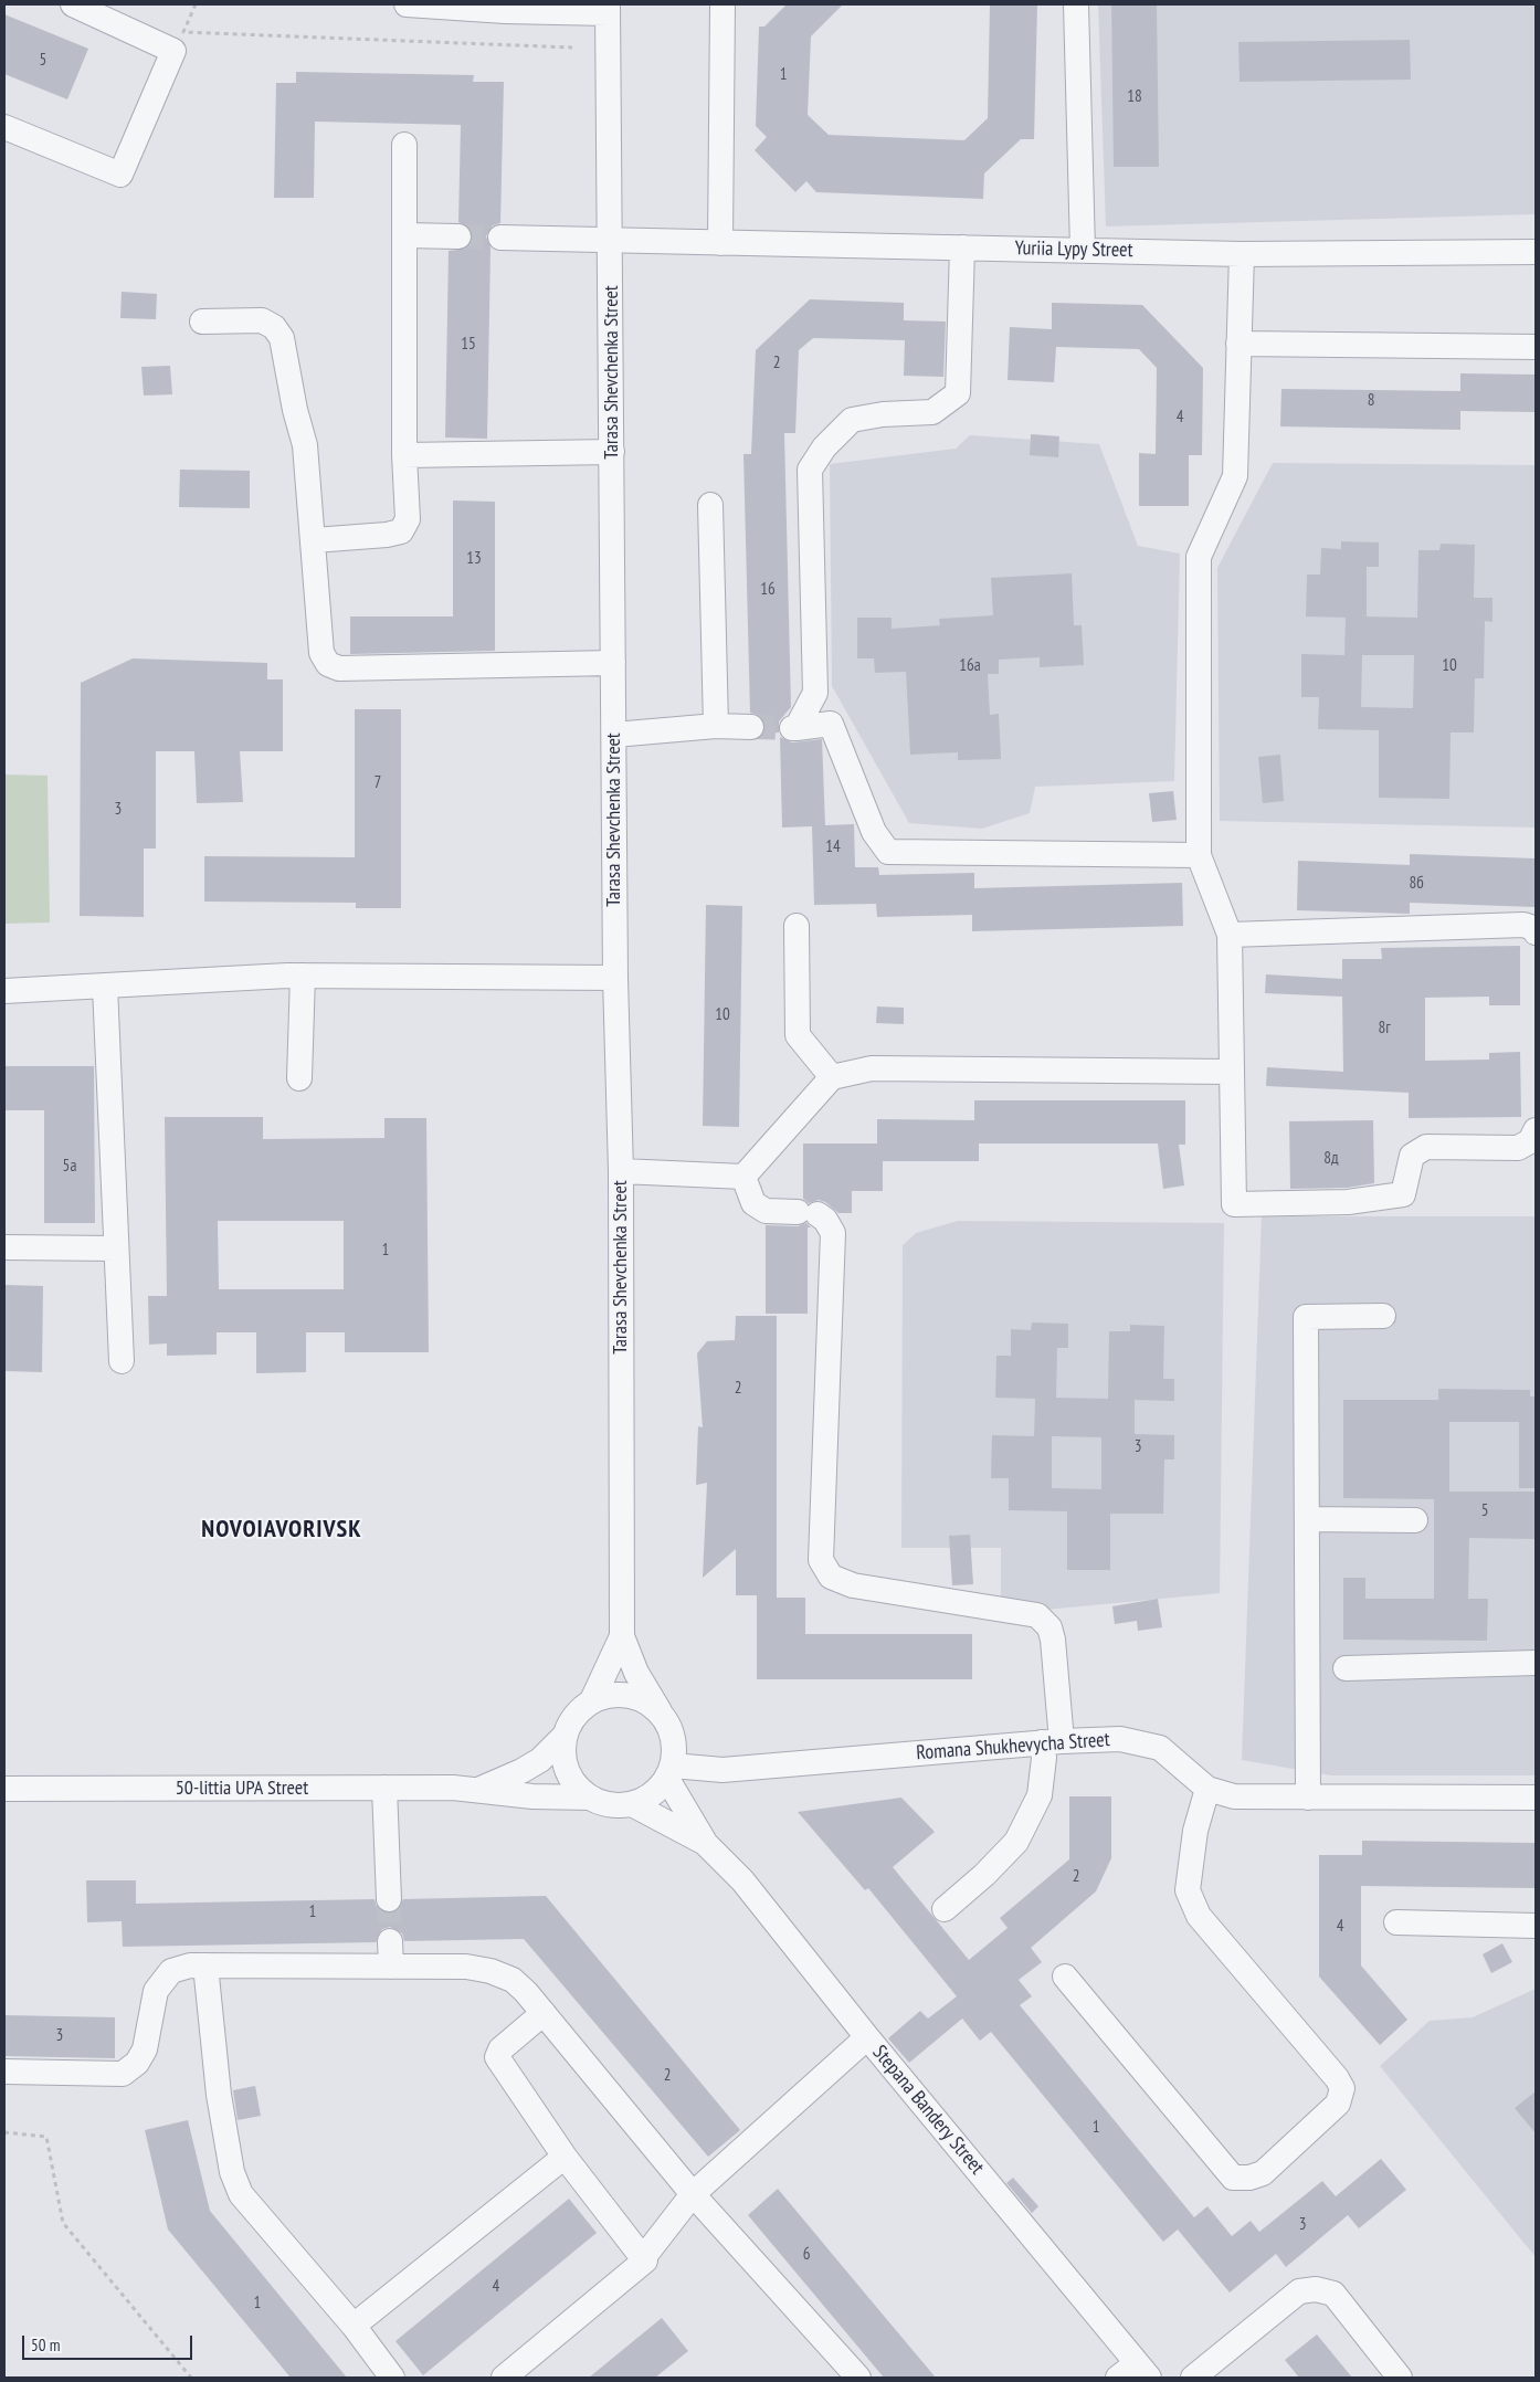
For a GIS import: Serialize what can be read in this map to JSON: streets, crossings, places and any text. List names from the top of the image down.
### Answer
{
  "streets": {
    "street": [
      "Yuriia Lypy Street",
      "Tarasa Shevchenka Street",
      "Romana Shukhevycha Street",
      "50-littia UPA Street",
      "Stepana Bandery Street"
    ]
  },
  "crossings": [
    ["Yuriia Lypy Street", "Tarasa Shevchenka Street"],
    ["Tarasa Shevchenka Street", "Romana Shukhevycha Street"],
    ["Tarasa Shevchenka Street", "50-littia UPA Street"],
    ["Tarasa Shevchenka Street", "Stepana Bandery Street"],
    ["Romana Shukhevycha Street", "50-littia UPA Street"],
    ["Romana Shukhevycha Street", "Stepana Bandery Street"],
    ["50-littia UPA Street", "Stepana Bandery Street"]
  ],
  "districts": ["NOVOIAVORIVSK"],
  "house_numbers": [
    "5",
    "1",
    "18",
    "15",
    "2",
    "8",
    "4",
    "13",
    "16",
    "16а",
    "10",
    "7",
    "3",
    "14",
    "8б",
    "10",
    "8г",
    "8д",
    "5а",
    "1",
    "2",
    "3",
    "5",
    "2",
    "1",
    "4",
    "3",
    "2",
    "1",
    "3",
    "6",
    "4",
    "1"
  ],
  "scale_bar": "50 m"
}
